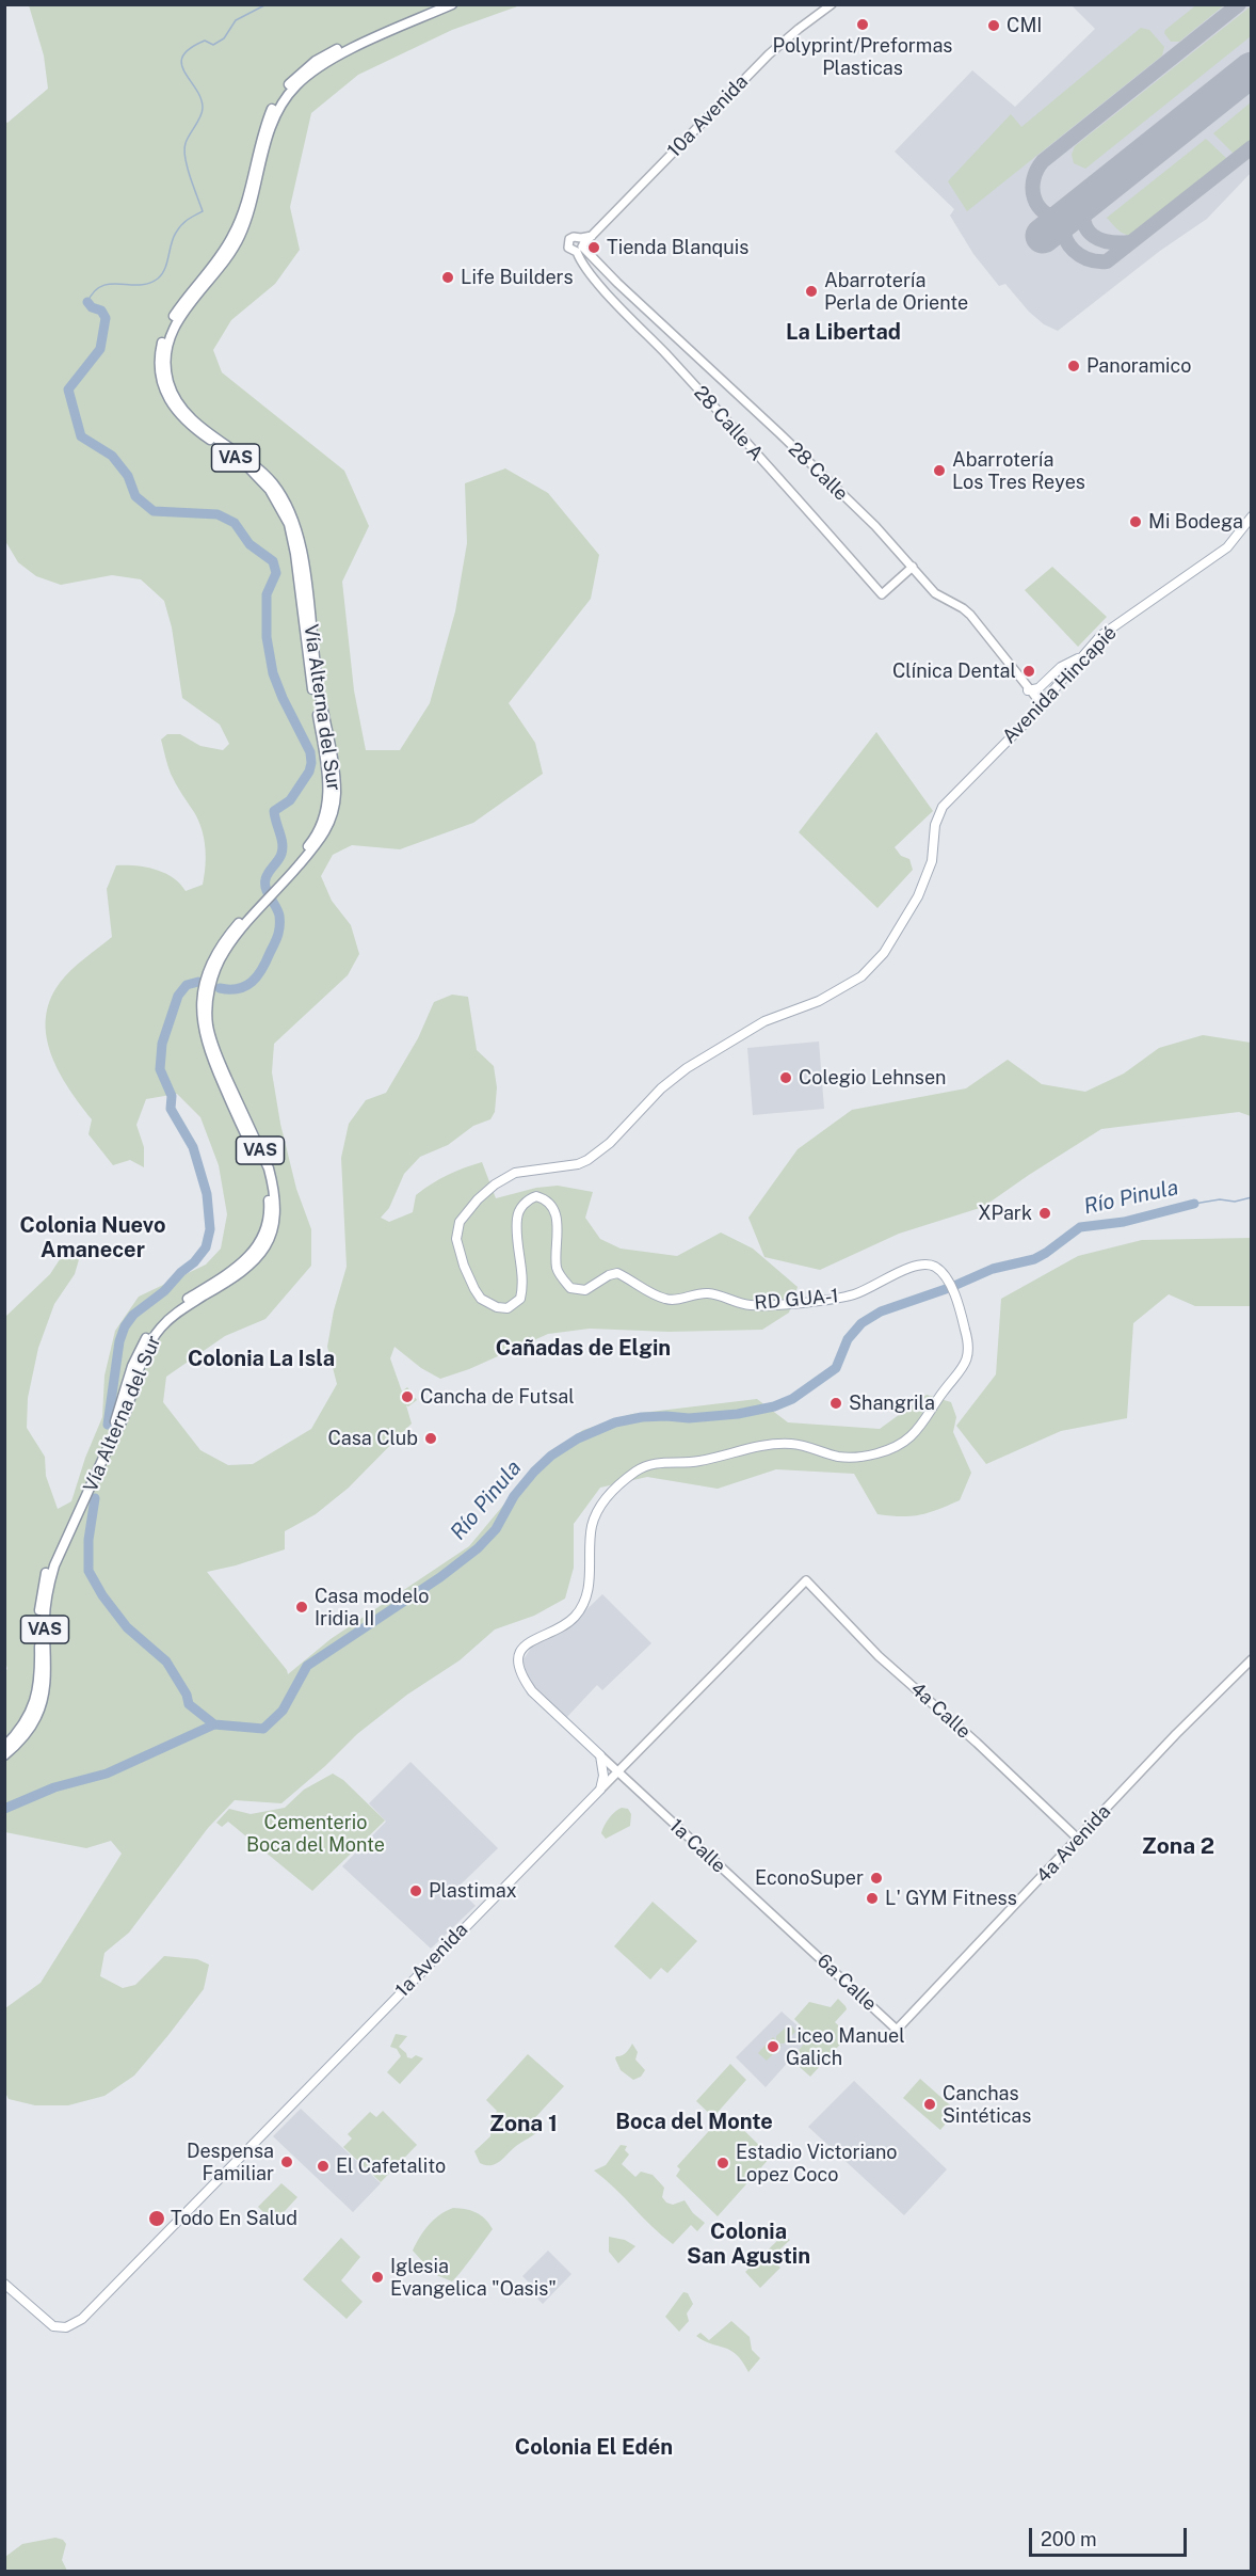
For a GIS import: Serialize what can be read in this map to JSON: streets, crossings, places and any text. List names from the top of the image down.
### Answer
{
  "streets": {
    "highway": ["VAS", "Vía Alterna del Sur"],
    "main road": [
      "10a Avenida",
      "28 Calle A",
      "28 Calle",
      "Avenida Hincapié",
      "RD GUA-1",
      "4a Calle",
      "4a Avenida",
      "1a Calle",
      "1a Avenida",
      "6a Calle"
    ]
  },
  "crossings": [
    ["10a Avenida", "28 Calle A"],
    ["10a Avenida", "28 Calle"],
    ["28 Calle A", "28 Calle"],
    ["28 Calle", "Avenida Hincapié"],
    ["Avenida Hincapié", "RD GUA-1"],
    ["RD GUA-1", "1a Calle"],
    ["4a Calle", "4a Avenida"],
    ["4a Calle", "1a Avenida"],
    ["4a Avenida", "6a Calle"],
    ["1a Calle", "1a Avenida"],
    ["1a Calle", "6a Calle"]
  ],
  "districts": [
    "La Libertad",
    "Colonia Nuevo Amanecer",
    "Cañadas de Elgin",
    "Colonia La Isla",
    "Zona 2",
    "Boca del Monte",
    "Zona 1",
    "Colonia San Agustin",
    "Colonia El Edén"
  ],
  "water": ["Río Pinula"],
  "parks": ["Cementerio Boca del Monte"],
  "places": [
    "Polyprint/Preformas Plasticas",
    "CMI",
    "Tienda Blanquis",
    "Life Builders",
    "Abarrotería Perla de Oriente",
    "Panoramico",
    "Abarrotería Los Tres Reyes",
    "Mi Bodega",
    "Clínica Dental",
    "Colegio Lehnsen",
    "XPark",
    "Cancha de Futsal",
    "Shangrila",
    "Casa Club",
    "Casa modelo Iridia II",
    "EconoSuper",
    "Plastimax",
    "L' GYM Fitness",
    "Liceo Manuel Galich",
    "Canchas Sintéticas",
    "Despensa Familiar",
    "Estadio Victoriano Lopez Coco",
    "El Cafetalito",
    "Todo En Salud",
    "Iglesia Evangelica \"Oasis\""
  ],
  "scale_bar": "200 m"
}
